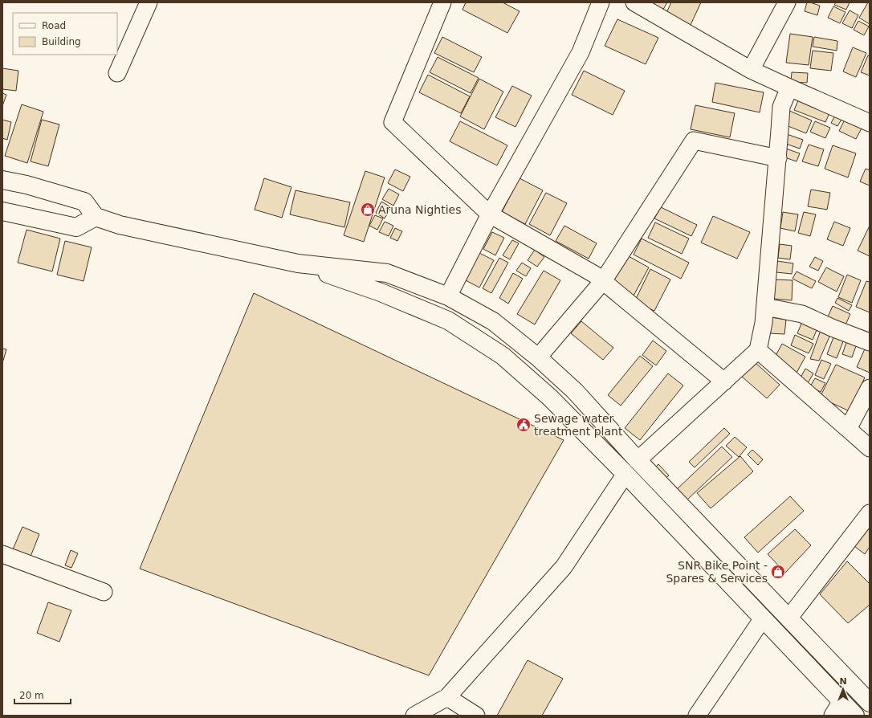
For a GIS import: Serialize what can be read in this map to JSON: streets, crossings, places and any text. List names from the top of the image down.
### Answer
{
  "places": {
    "shop": ["Aruna Nighties", "SNR Bike Point - Spares & Services"],
    "public building": ["Sewage water treatment plant"]
  },
  "legend": ["Road", "Building"],
  "scale_bar": "20 m",
  "north": "top"
}
